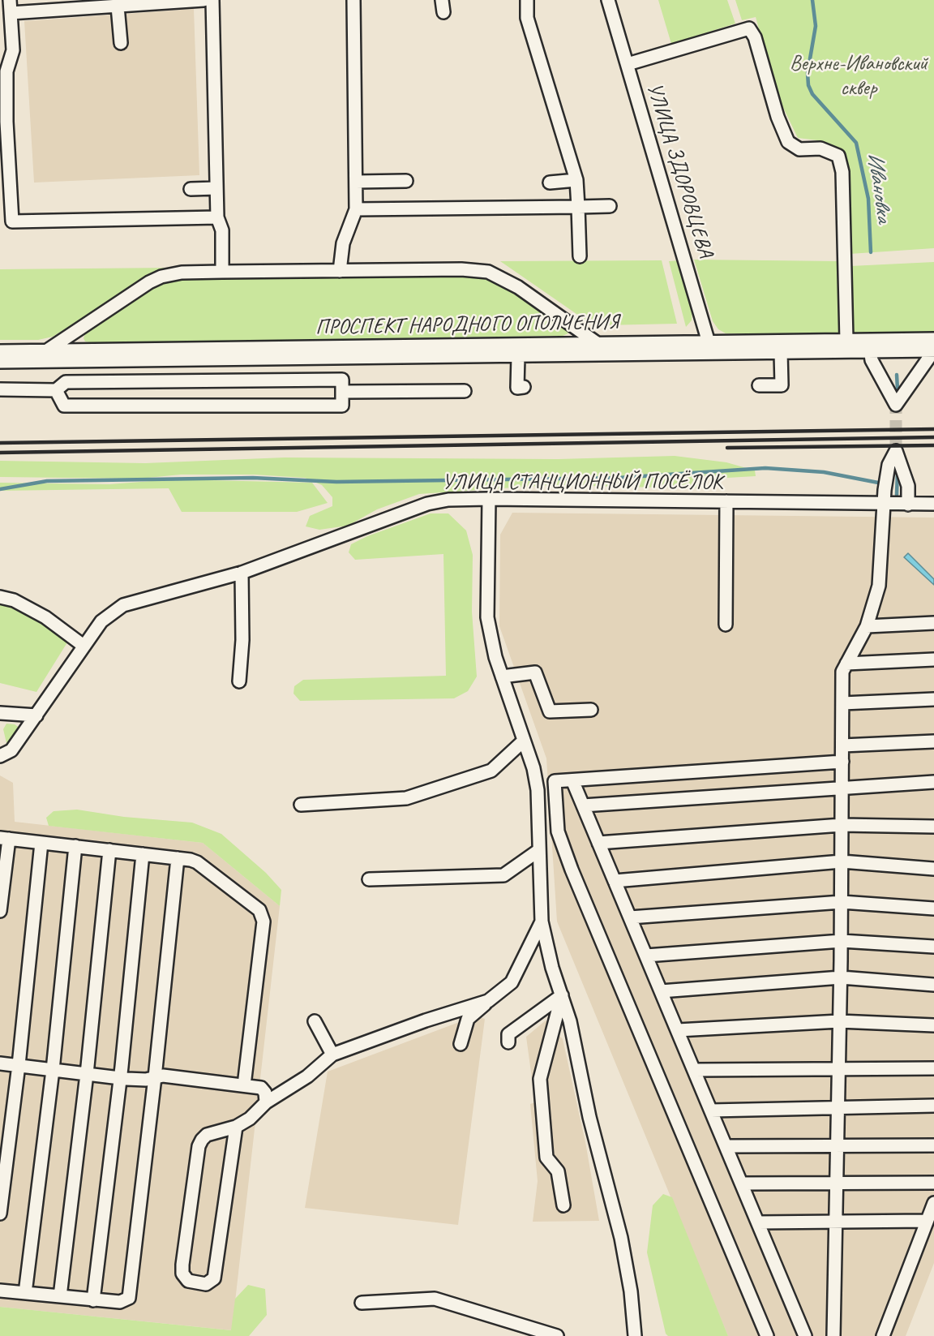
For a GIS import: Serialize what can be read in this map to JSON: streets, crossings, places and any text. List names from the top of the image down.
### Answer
{
  "streets": {
    "street": ["УЛИЦА ЗДОРОВЦЕВА", "ПРОСПЕКТ НАРОДНОГО ОПОЛЧЕНИЯ", "УЛИЦА СТАНЦИОННЫЙ ПОСЁЛОК"]
  },
  "crossings": [
    ["УЛИЦА ЗДОРОВЦЕВА", "ПРОСПЕКТ НАРОДНОГО ОПОЛЧЕНИЯ"]
  ],
  "water": ["Ивановка"],
  "parks": ["Верхне-Ивановский сквер"]
}
